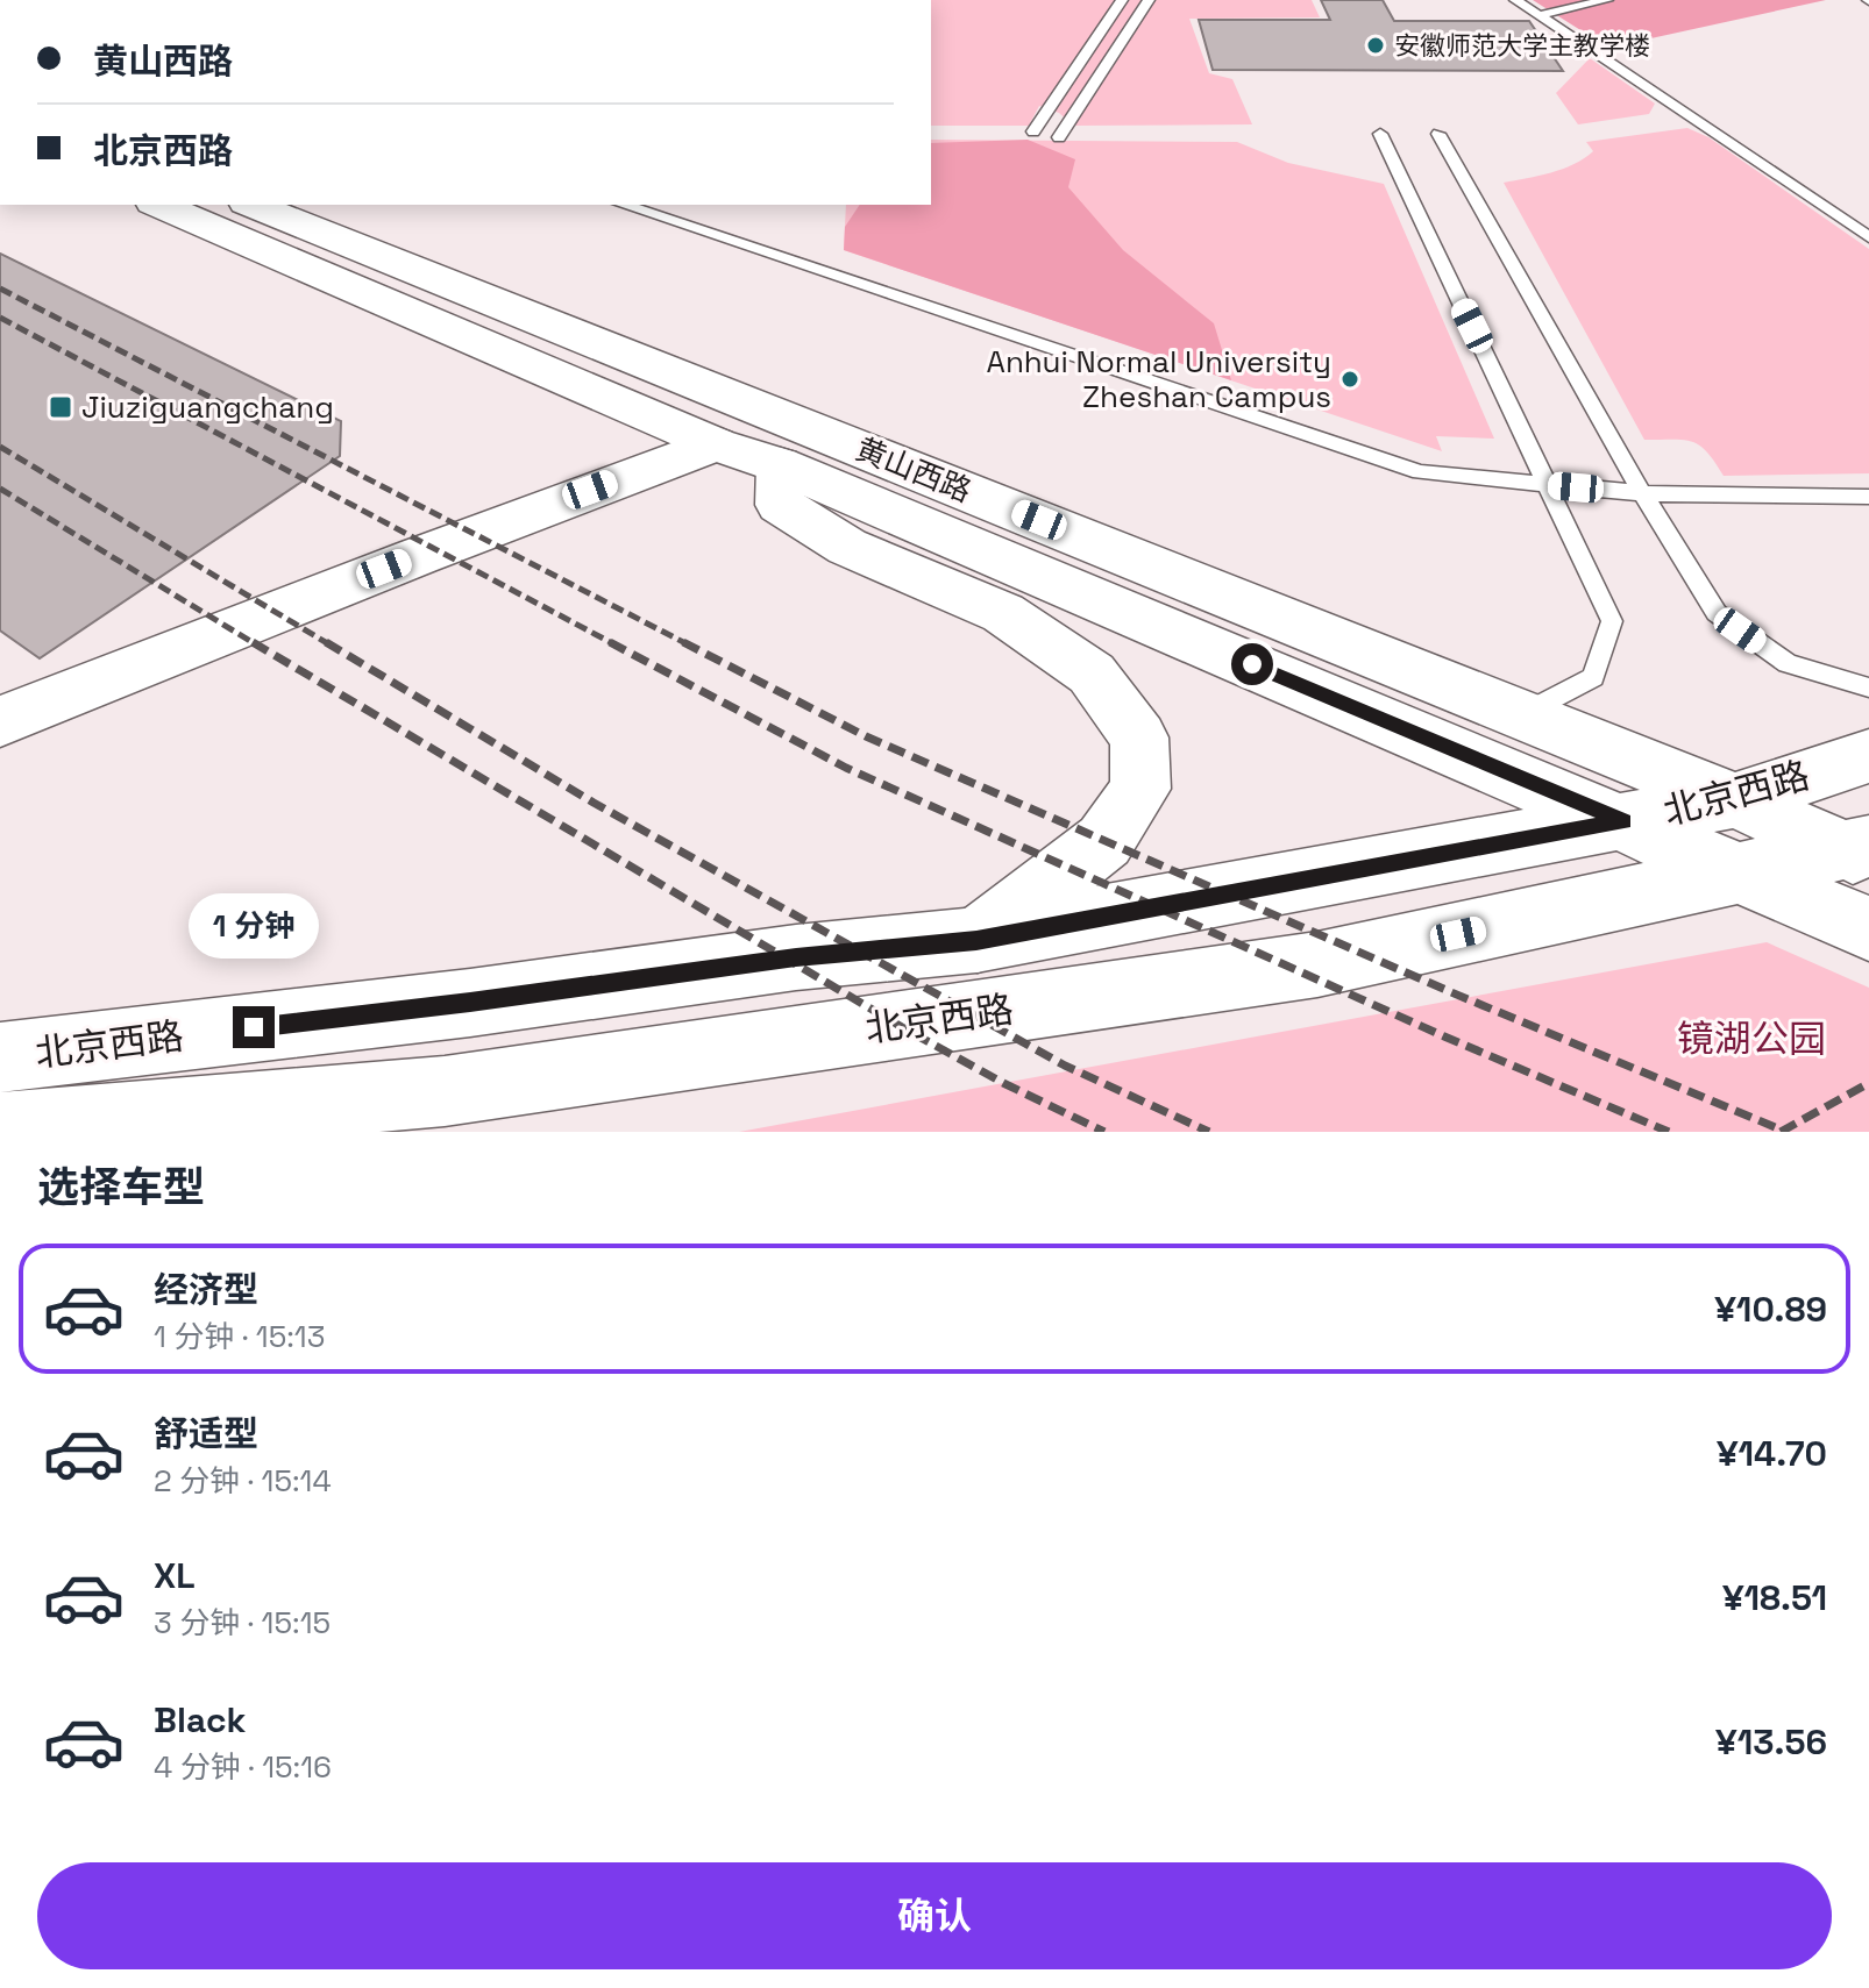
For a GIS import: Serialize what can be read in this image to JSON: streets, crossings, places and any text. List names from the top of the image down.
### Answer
{
  "streets": {
    "main road": ["黄山西路", "北京西路"]
  },
  "crossings": [
    ["黄山西路", "北京西路"]
  ],
  "parks": ["镜湖公园"],
  "places": {
    "other": ["安徽师范大学主教学楼", "Anhui Normal University Zheshan Campus"],
    "transit": ["Jiuziguangchang"]
  },
  "page": {
    "banner": ["黄山西路", "北京西路"],
    "bubble": "1 分钟",
    "heading": "选择车型",
    "list": [
      {
        "name": "经济型",
        "note": "1 分钟 · 15:13",
        "value": "¥10.89"
      },
      {
        "name": "舒适型",
        "note": "2 分钟 · 15:14",
        "value": "¥14.70"
      },
      {
        "name": "XL",
        "note": "3 分钟 · 15:15",
        "value": "¥18.51"
      },
      {
        "name": "Black",
        "note": "4 分钟 · 15:16",
        "value": "¥13.56"
      }
    ],
    "buttons": "确认"
  }
}
